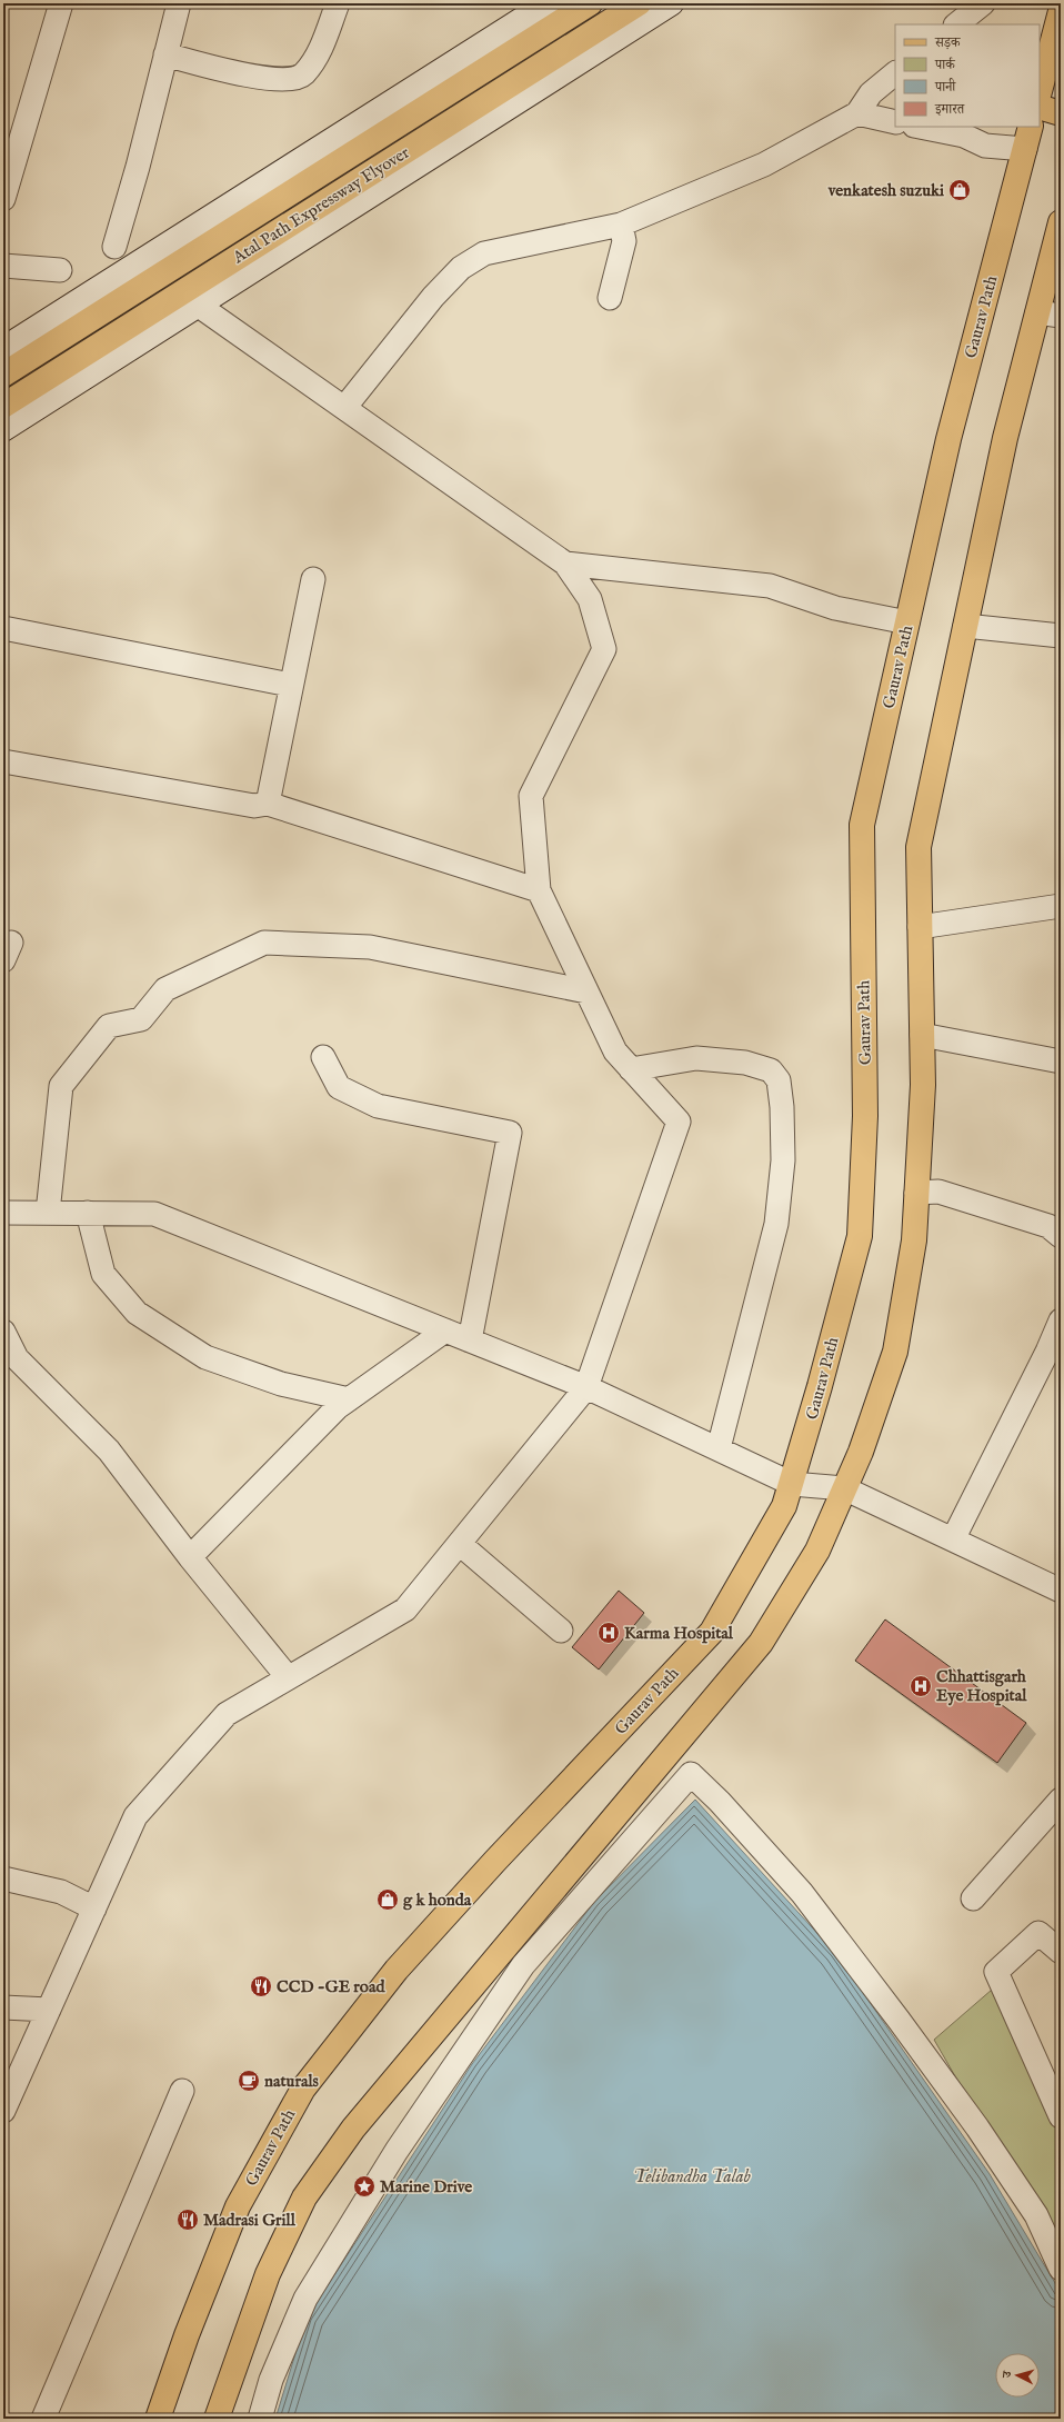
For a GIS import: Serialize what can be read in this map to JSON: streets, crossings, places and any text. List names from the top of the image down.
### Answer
{
  "streets": {
    "main road": ["Atal Path Expressway Flyover", "Gaurav Path"]
  },
  "water": ["Telibandha Talab"],
  "places": {
    "shop": ["venkatesh suzuki", "g k honda"],
    "hospital": ["Karma Hospital", "Chhattisgarh Eye Hospital"],
    "restaurant": ["CCD -GE road", "Madrasi Grill"],
    "cafe": ["naturals"],
    "place": ["Marine Drive"]
  },
  "legend": [
    "सड़क",
    "पार्क",
    "पानी",
    "इमारत"
  ],
  "north": "left"
}
